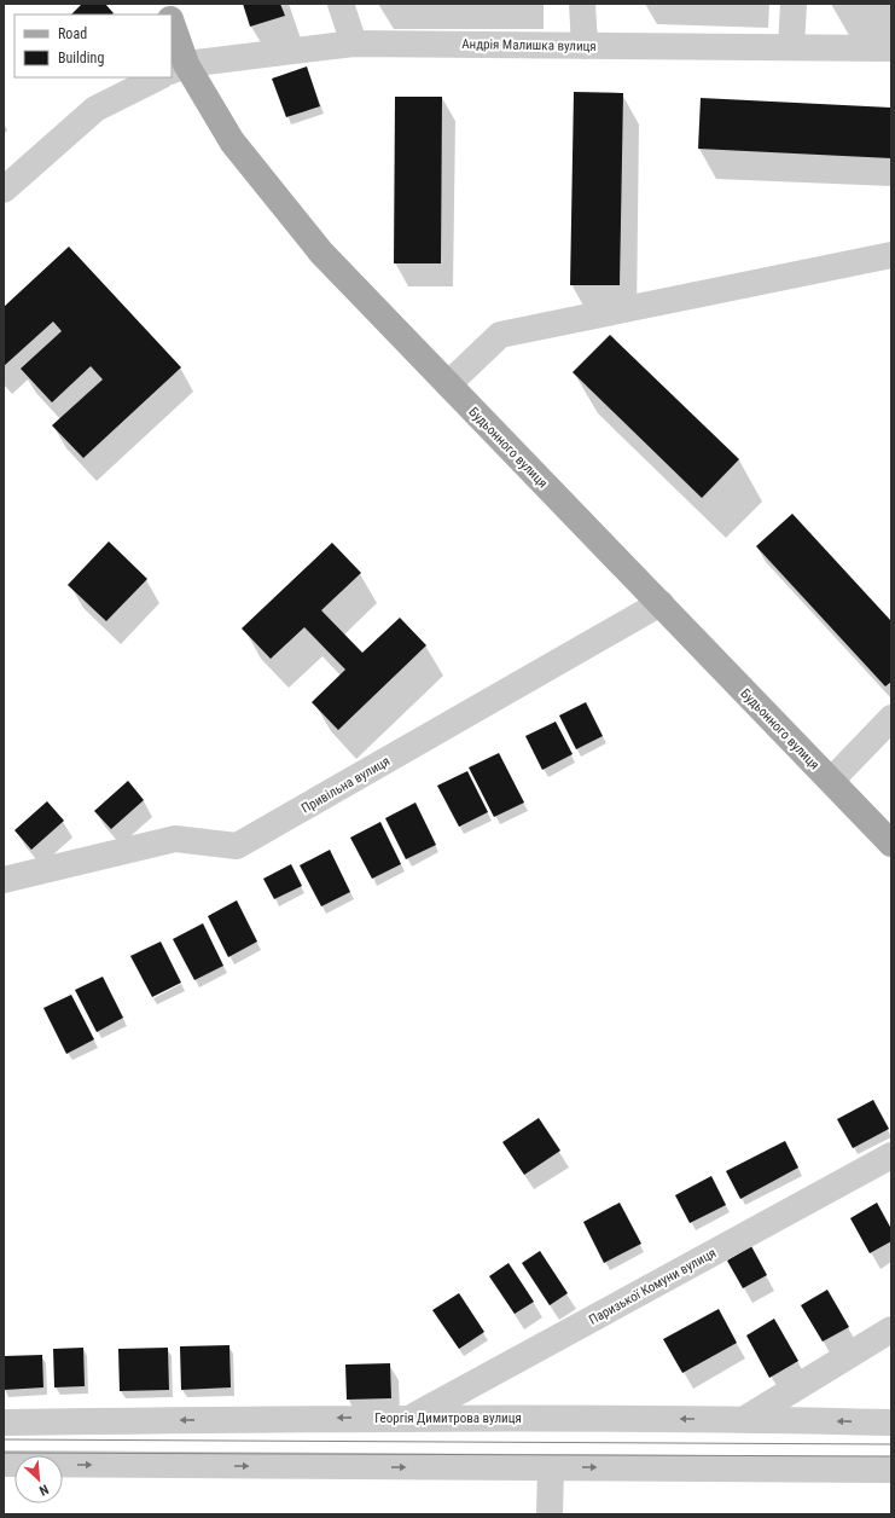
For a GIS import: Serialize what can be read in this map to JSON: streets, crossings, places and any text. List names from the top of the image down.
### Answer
{
  "streets": {
    "main road": ["Будьонного вулиця"],
    "street": [
      "Андрія Малишка вулиця",
      "Привільна вулиця",
      "Паризької Комуни вулиця",
      "Георгія Димитрова вулиця"
    ]
  },
  "crossings": [
    ["Андрія Малишка вулиця", "Будьонного вулиця"],
    ["Будьонного вулиця", "Привільна вулиця"],
    ["Паризької Комуни вулиця", "Георгія Димитрова вулиця"]
  ],
  "legend": ["Road", "Building"],
  "north": "bottom right"
}
